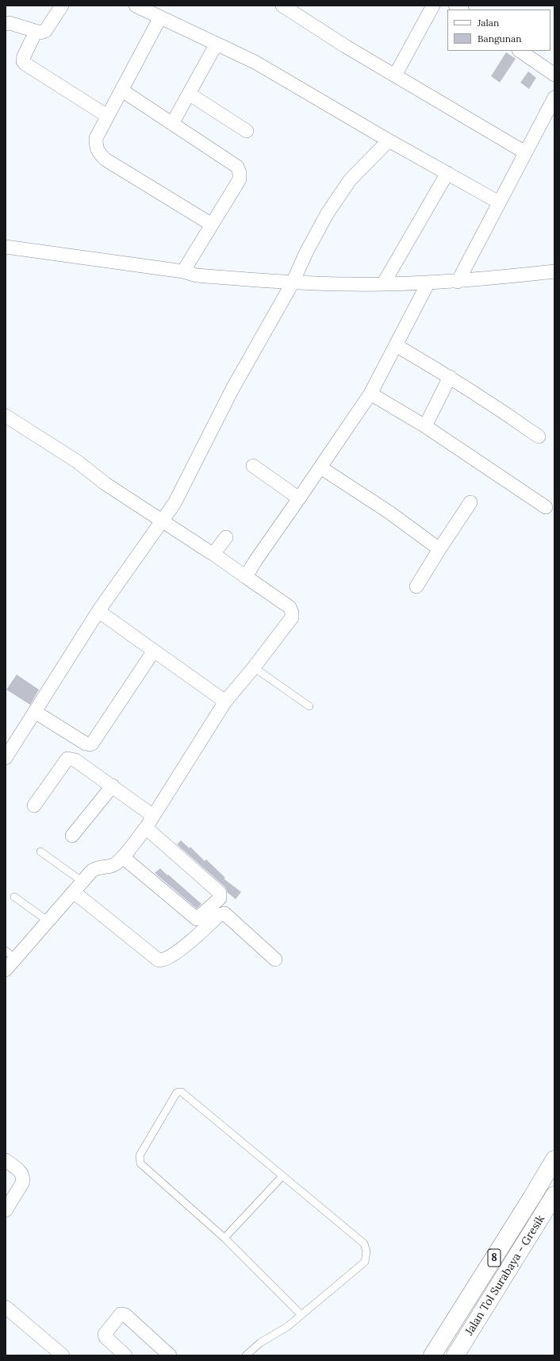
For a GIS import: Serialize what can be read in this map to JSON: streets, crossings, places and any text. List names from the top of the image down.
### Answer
{
  "streets": {
    "highway": ["8", "Jalan Tol Surabaya - Gresik"]
  },
  "legend": ["Jalan", "Bangunan"]
}
